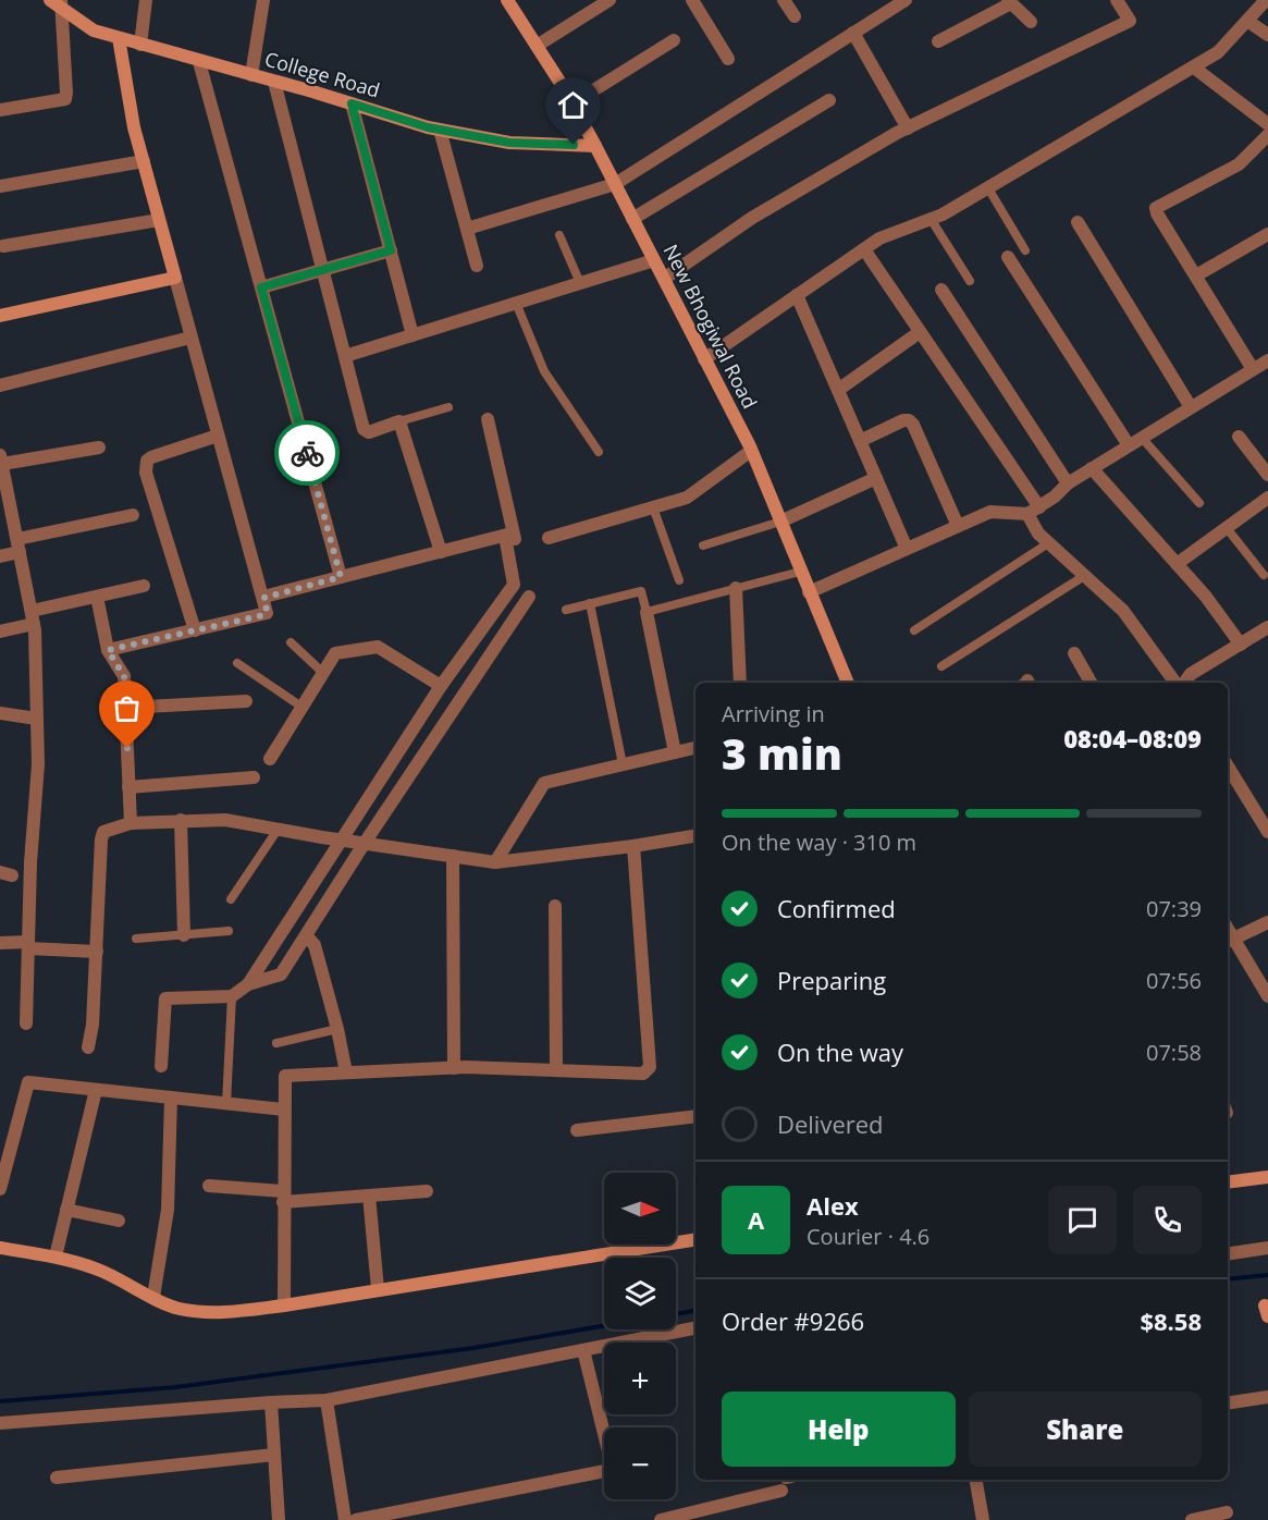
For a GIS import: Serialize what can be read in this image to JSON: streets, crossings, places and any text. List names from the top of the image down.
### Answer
{
  "streets": {
    "street": ["College Road", "New Bhogiwal Road"]
  },
  "crossings": [
    ["College Road", "New Bhogiwal Road"]
  ],
  "north": "right",
  "page": {
    "heading": ["3 min", "Arriving in", "08:04–08:09"],
    "panel": [
      "Alex",
      "Courier · 4.6",
      "Order #9266",
      "$8.58"
    ],
    "bar": "On the way · 310 m",
    "list": [
      ["Confirmed", "07:39"],
      ["Preparing", "07:56"],
      ["On the way", "07:58"],
      "Delivered"
    ],
    "map_buttons": ["+", "−"],
    "round": "A",
    "buttons": ["Help", "Share"]
  }
}
